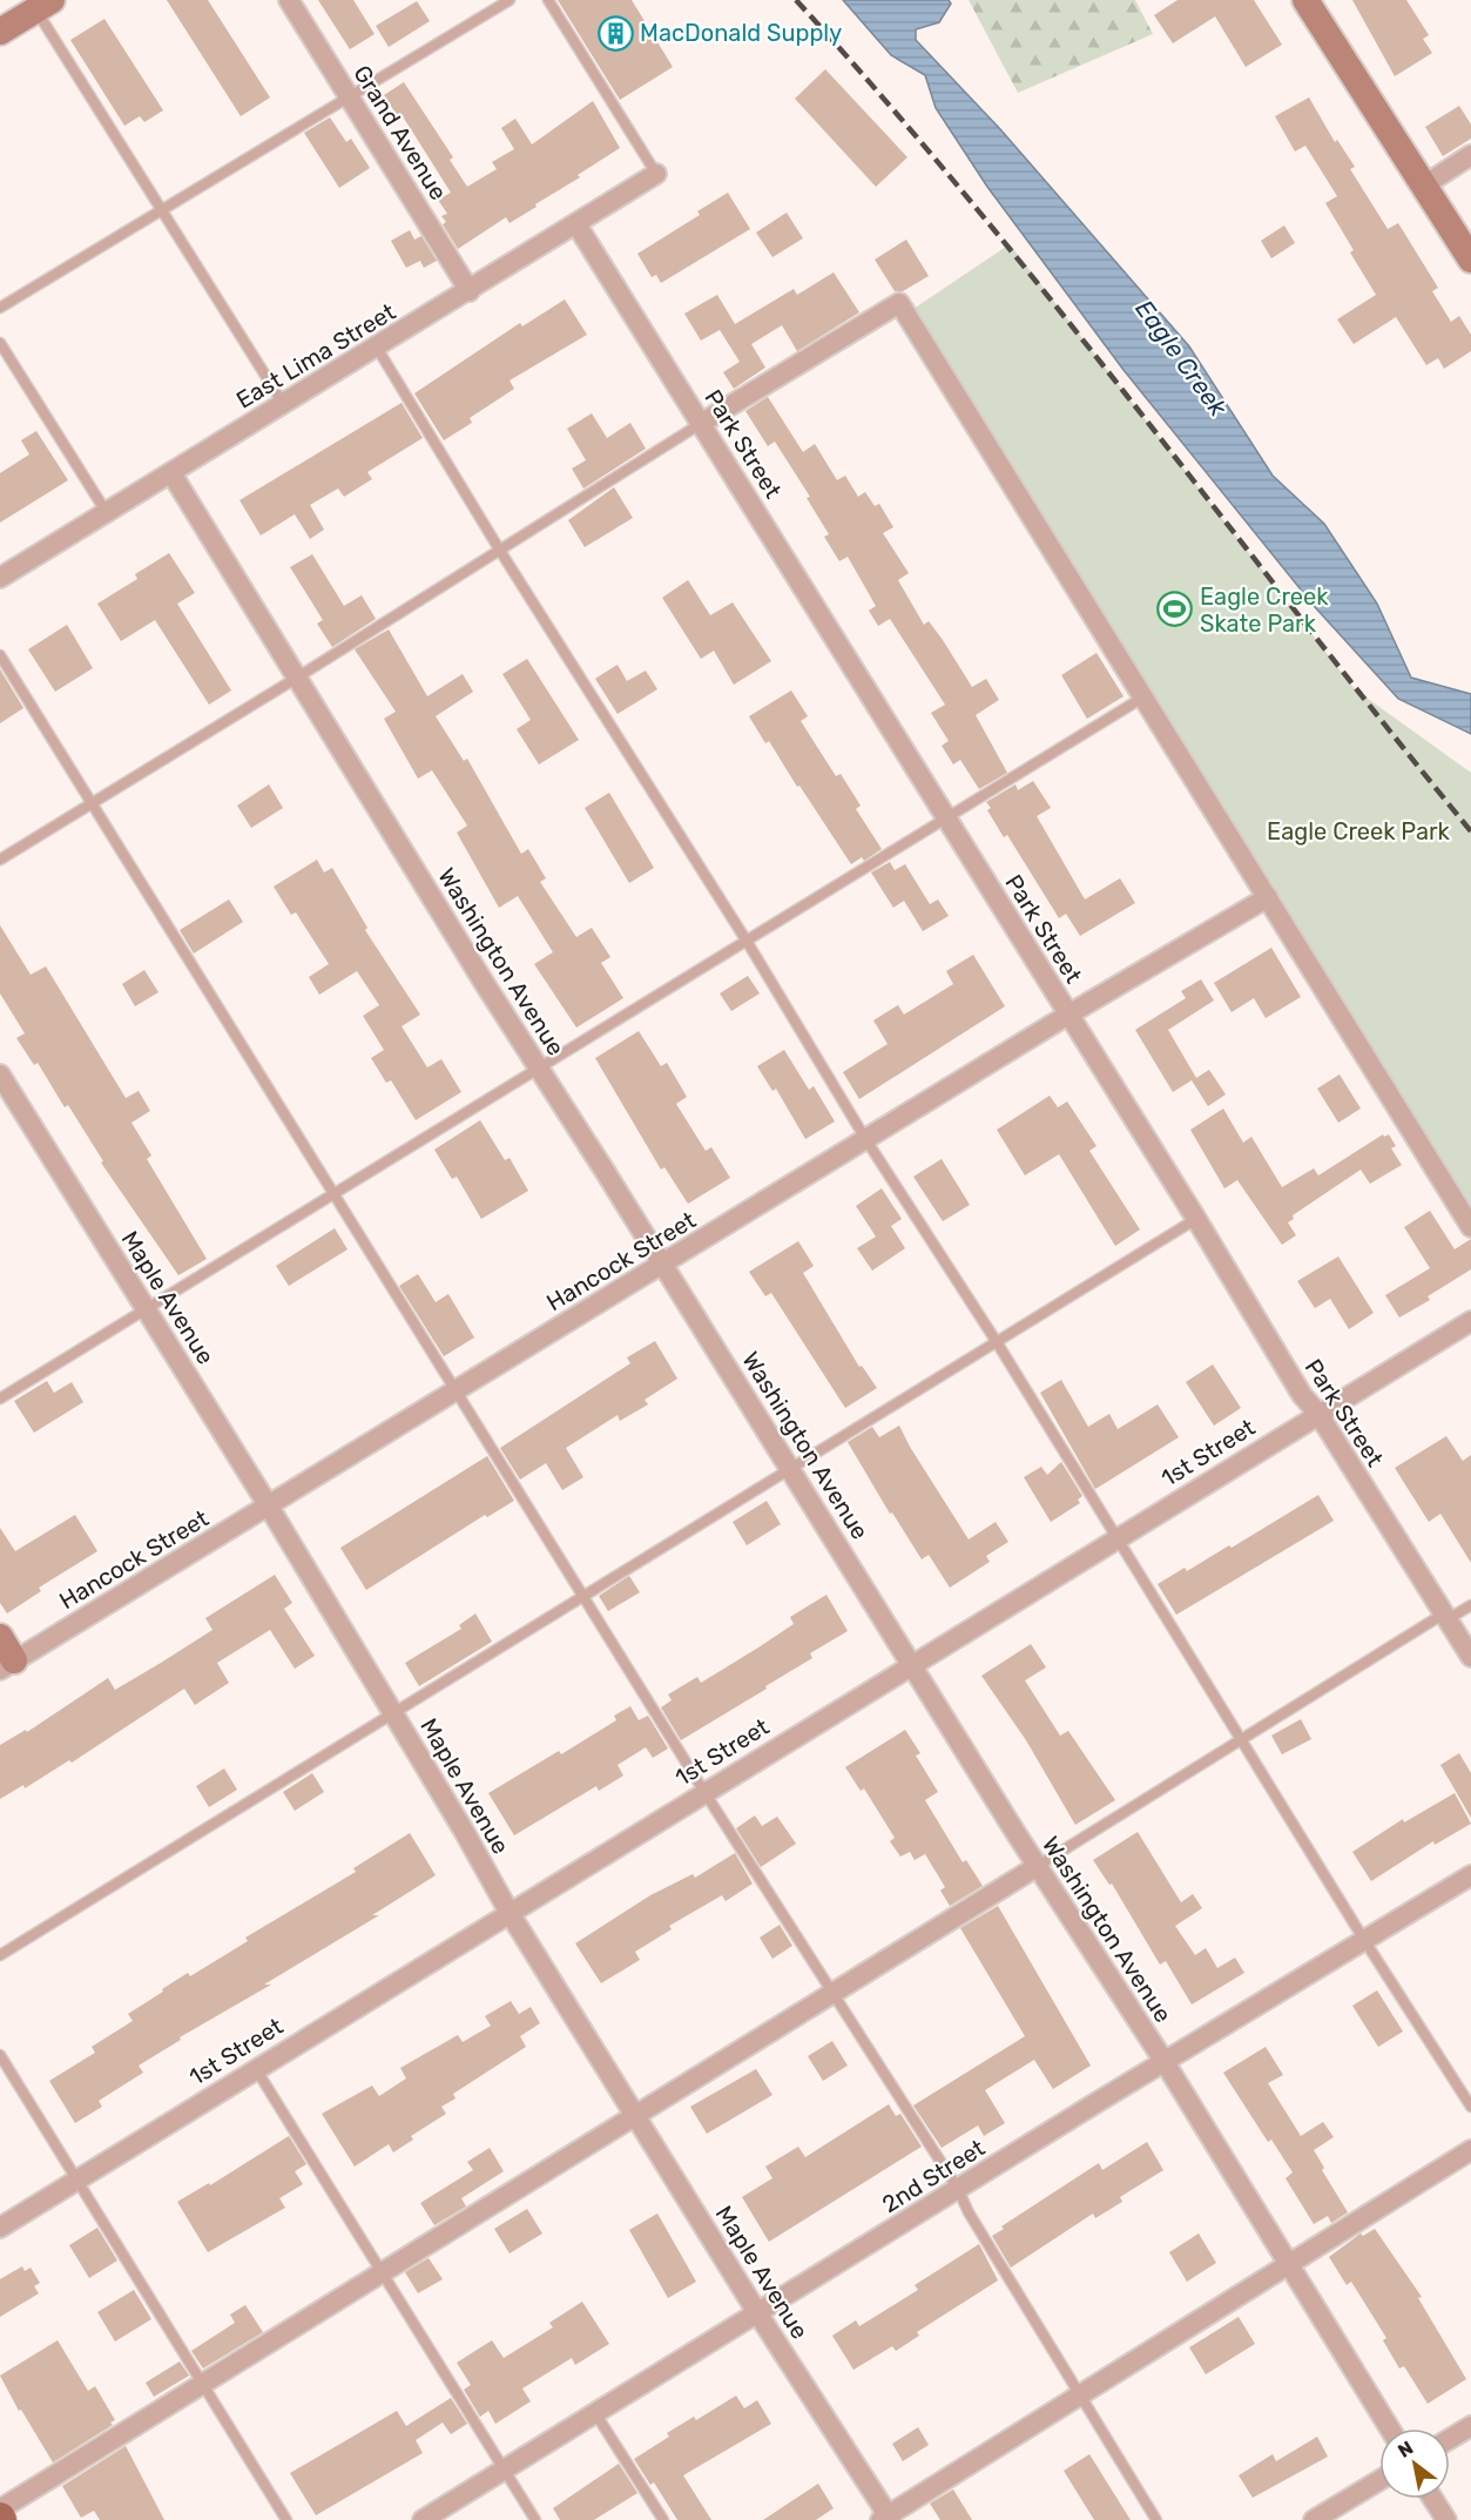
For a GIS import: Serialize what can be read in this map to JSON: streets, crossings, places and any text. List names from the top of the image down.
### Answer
{
  "streets": {
    "street": [
      "Grand Avenue",
      "East Lima Street",
      "Park Street",
      "Washington Avenue",
      "Hancock Street",
      "Maple Avenue",
      "1st Street",
      "2nd Street"
    ]
  },
  "crossings": [
    ["Grand Avenue", "East Lima Street"],
    ["East Lima Street", "Park Street"],
    ["East Lima Street", "Washington Avenue"],
    ["Park Street", "Hancock Street"],
    ["Park Street", "1st Street"],
    ["Washington Avenue", "Hancock Street"],
    ["Washington Avenue", "1st Street"],
    ["Washington Avenue", "2nd Street"],
    ["Hancock Street", "Maple Avenue"],
    ["Maple Avenue", "1st Street"],
    ["Maple Avenue", "2nd Street"]
  ],
  "water": ["Eagle Creek"],
  "parks": ["Eagle Creek Park"],
  "places": {
    "building": ["MacDonald Supply"],
    "sports": ["Eagle Creek Skate Park"]
  },
  "north": "top left"
}
